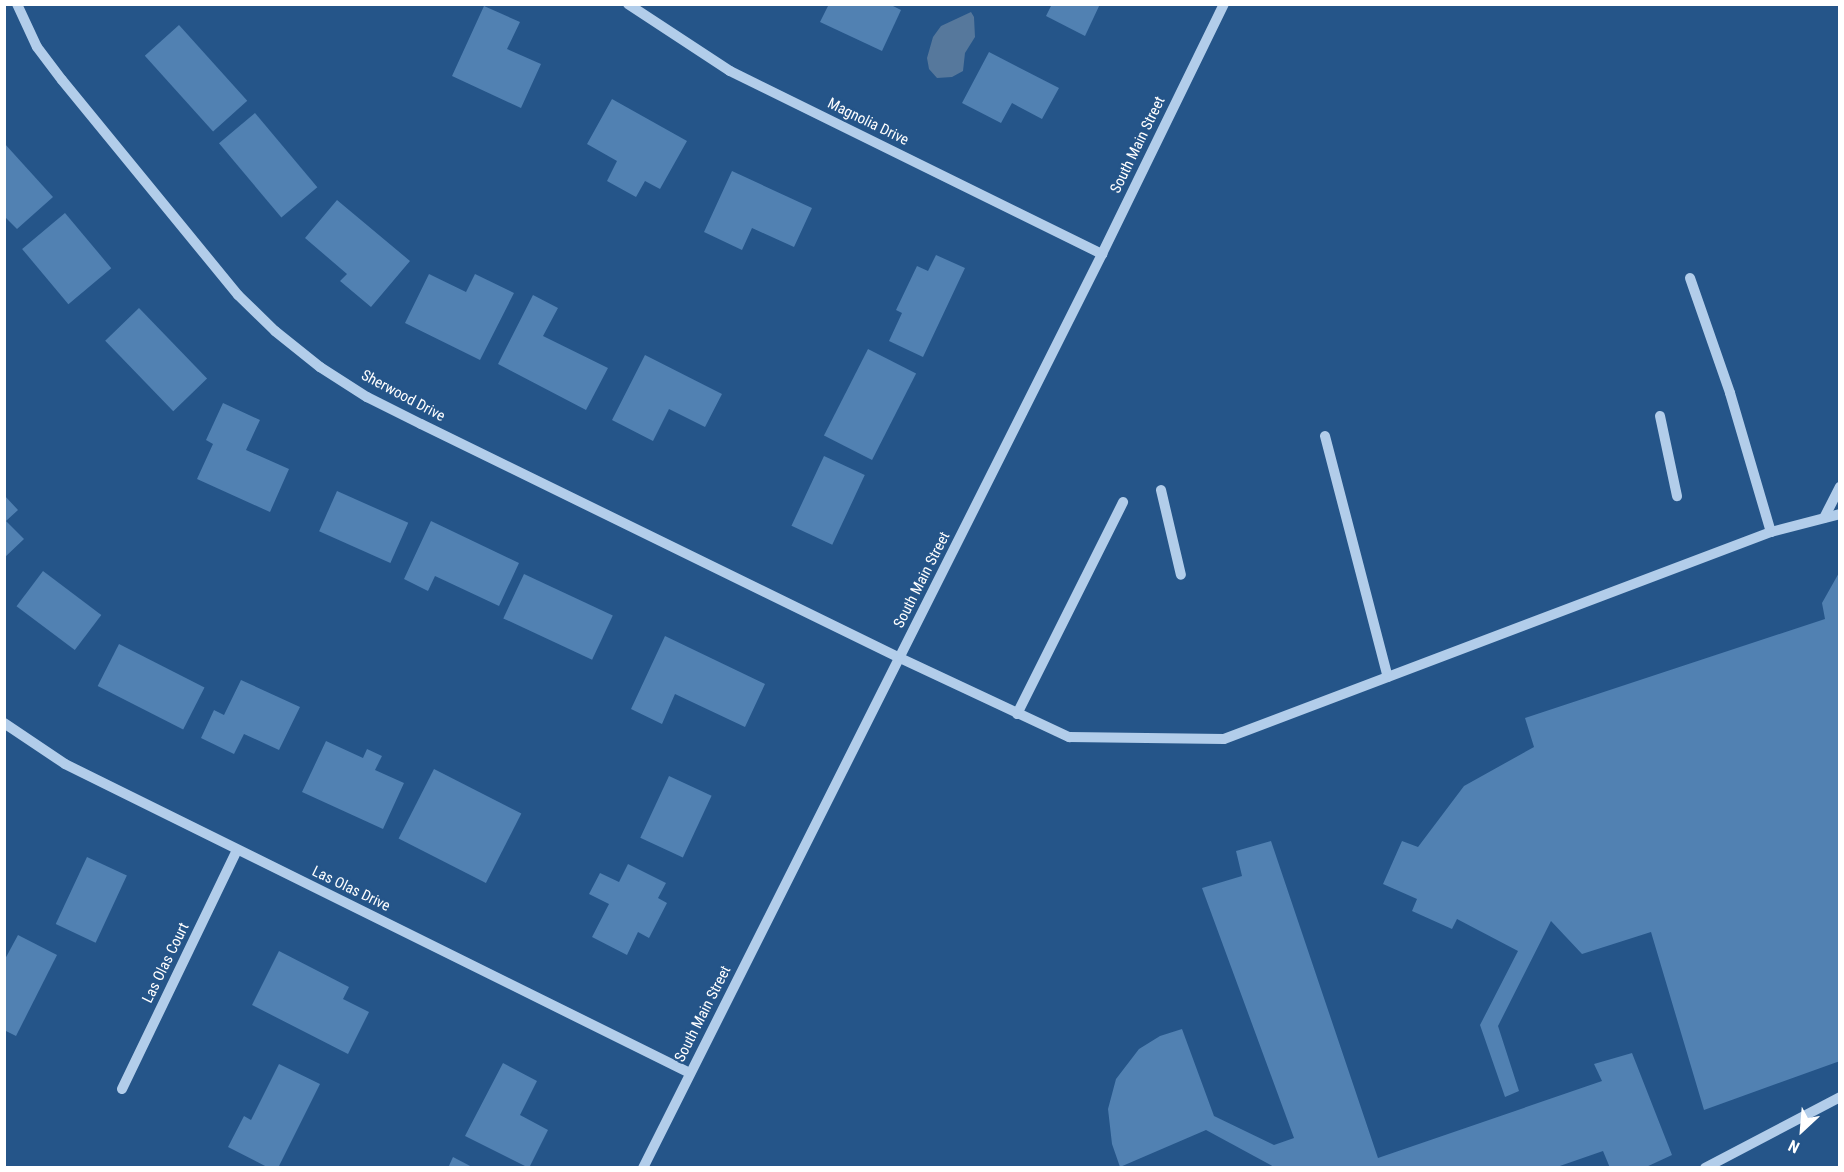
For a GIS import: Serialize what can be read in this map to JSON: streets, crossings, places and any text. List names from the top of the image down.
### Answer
{
  "streets": {
    "street": [
      "Magnolia Drive",
      "South Main Street",
      "Sherwood Drive",
      "Las Olas Drive",
      "Las Olas Court"
    ]
  },
  "crossings": [
    ["Magnolia Drive", "South Main Street"],
    ["South Main Street", "Sherwood Drive"],
    ["South Main Street", "Las Olas Drive"],
    ["Las Olas Drive", "Las Olas Court"]
  ],
  "north": "bottom left"
}
